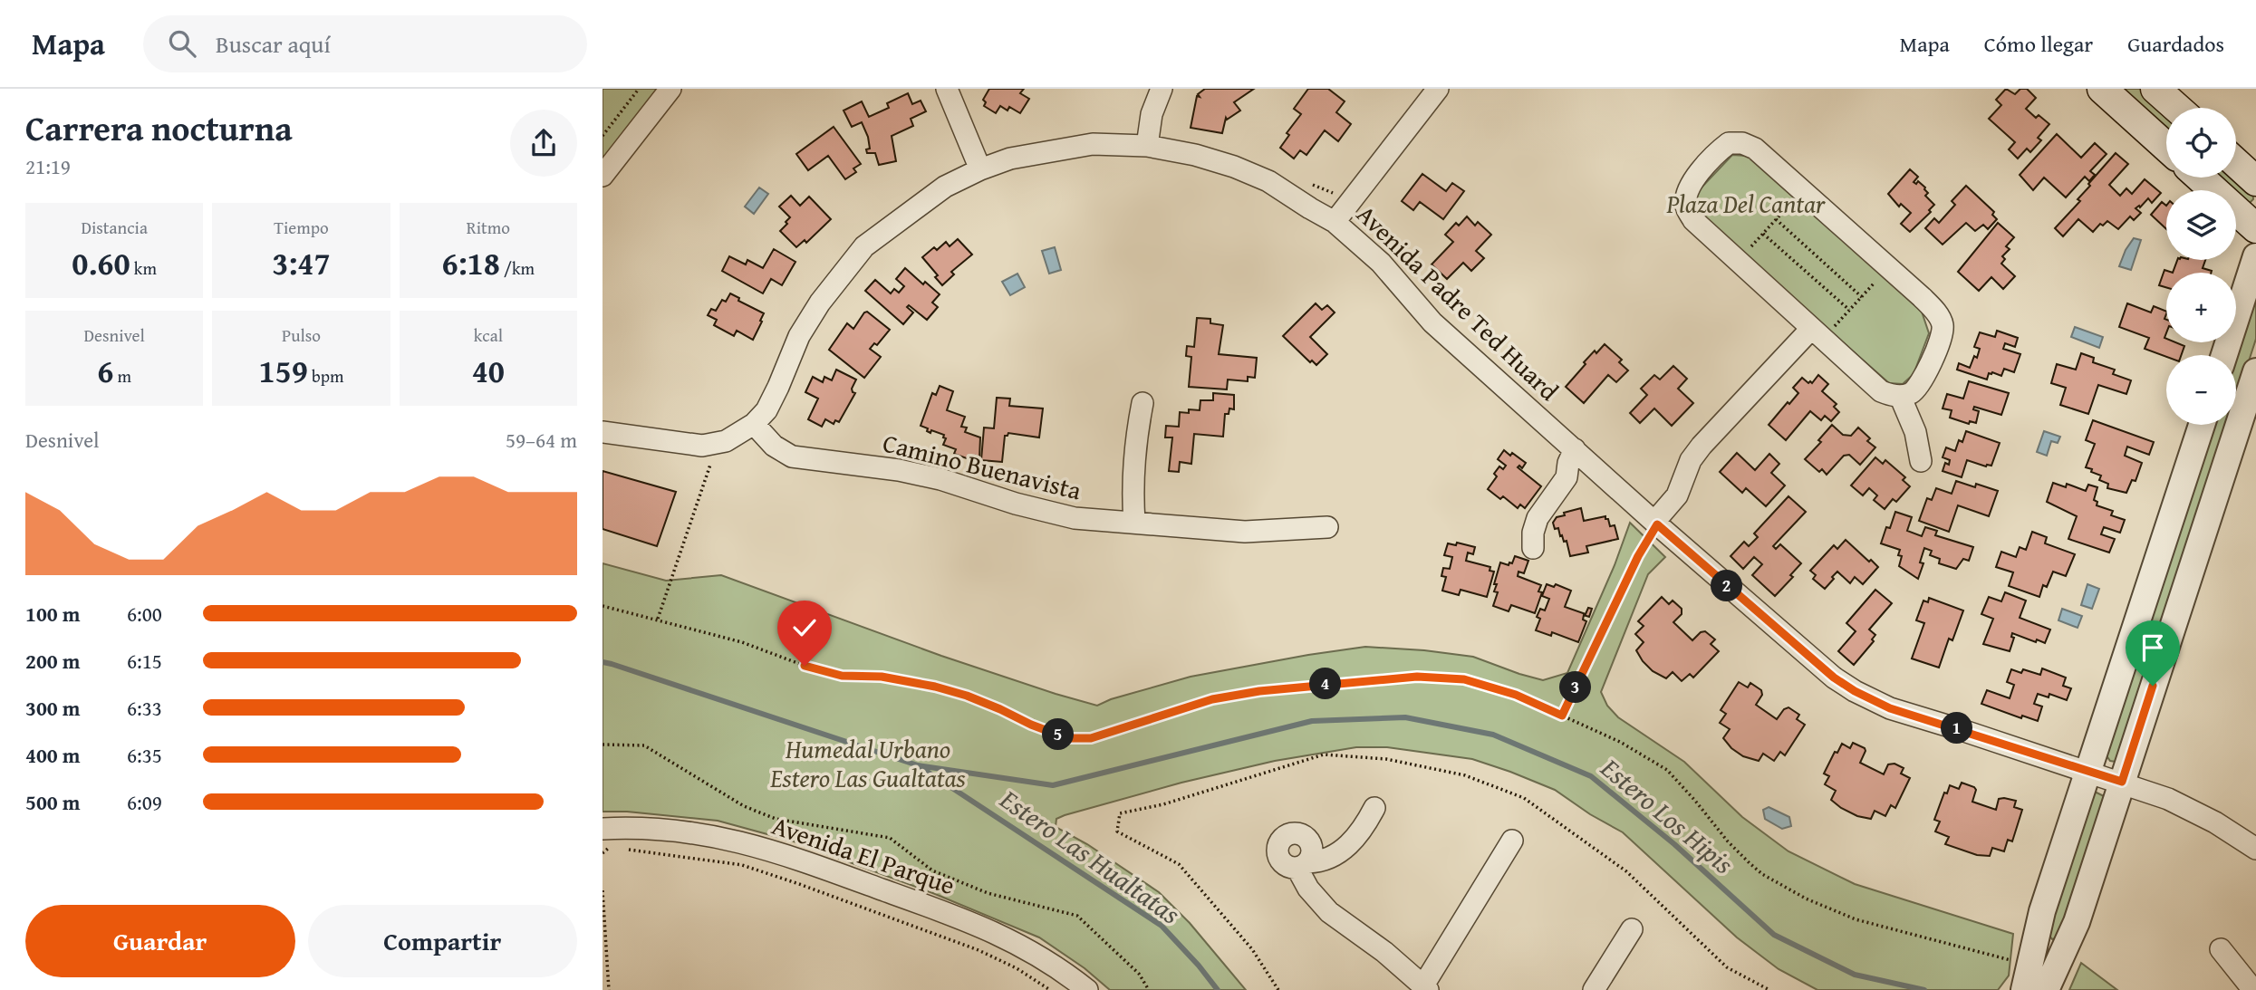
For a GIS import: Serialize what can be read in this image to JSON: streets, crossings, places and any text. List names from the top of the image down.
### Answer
{
  "streets": {
    "street": ["Avenida Padre Ted Huard", "Camino Buenavista", "Avenida El Parque"]
  },
  "crossings": [
    ["Avenida Padre Ted Huard", "Camino Buenavista"]
  ],
  "water": ["Estero Los Hipis", "Estero Las Hualtatas"],
  "parks": ["Plaza Del Cantar", "Humedal Urbano Estero Las Gualtatas"],
  "page": {
    "header": "Mapa",
    "search": "Buscar aquí",
    "nav": ["Mapa", "Cómo llegar", "Guardados"],
    "heading": ["Carrera nocturna", "21:19"],
    "map_buttons": ["+", "−"],
    "stats": [
      ["Distancia", "0.60 km"],
      ["Tiempo", "3:47"],
      ["Ritmo", "6:18 /km"],
      ["Desnivel", "6 m"],
      ["Pulso", "159 bpm"],
      ["kcal", "40"]
    ],
    "chart": ["Desnivel", "59–64 m"],
    "pins": [
      "2",
      "4",
      "3",
      "1",
      "5"
    ],
    "list": [
      {
        "name": "100 m",
        "note": "6:00"
      },
      {
        "name": "200 m",
        "note": "6:15"
      },
      {
        "name": "300 m",
        "note": "6:33"
      },
      {
        "name": "400 m",
        "note": "6:35"
      },
      {
        "name": "500 m",
        "note": "6:09"
      }
    ],
    "buttons": ["Guardar", "Compartir"]
  }
}
